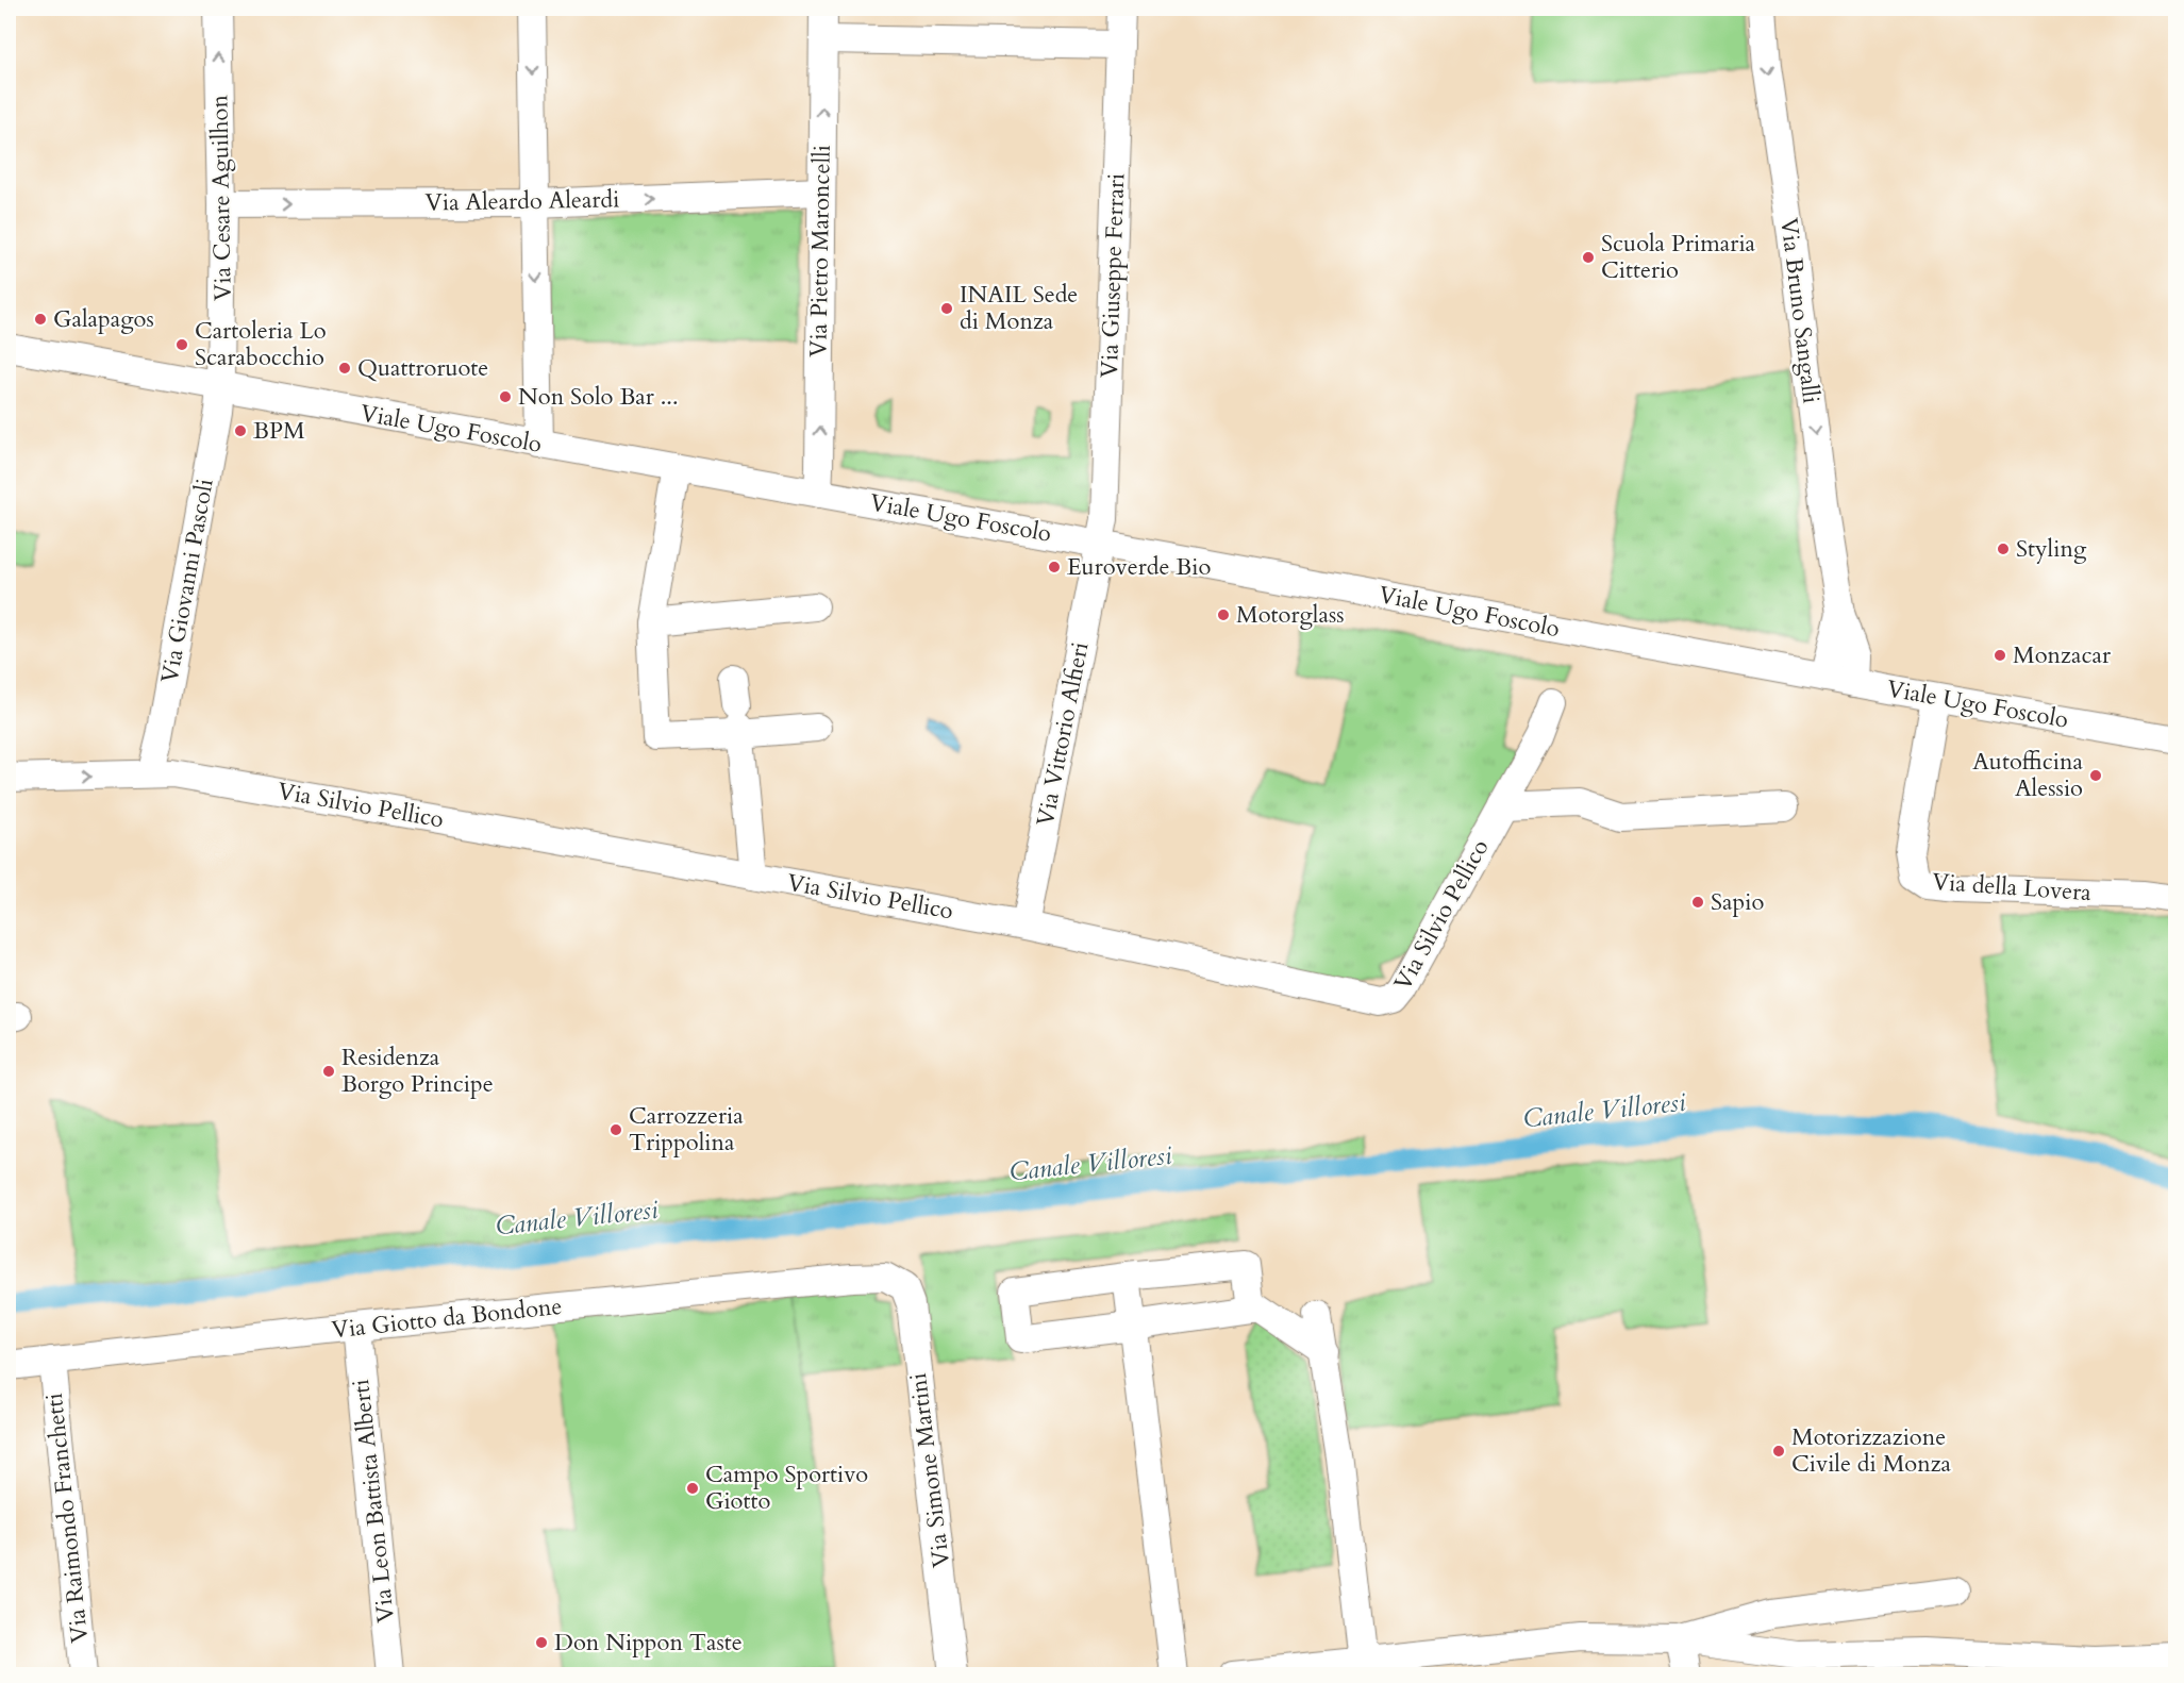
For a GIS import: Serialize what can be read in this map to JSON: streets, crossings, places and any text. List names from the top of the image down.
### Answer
{
  "streets": {
    "street": [
      "Via Cesare Aguilhon",
      "Via Aleardo Aleardi",
      "Via Pietro Maroncelli",
      "Via Giuseppe Ferrari",
      "Via Bruno Sangalli",
      "Viale Ugo Foscolo",
      "Via Giovanni Pascoli",
      "Via Vittorio Alfieri",
      "Via Silvio Pellico",
      "Via della Lovera",
      "Via Giotto da Bondone",
      "Via Simone Martini",
      "Via Leon Battista Alberti",
      "Via Raimondo Franchetti"
    ]
  },
  "crossings": [
    ["Via Cesare Aguilhon", "Via Aleardo Aleardi"],
    ["Via Cesare Aguilhon", "Viale Ugo Foscolo"],
    ["Via Cesare Aguilhon", "Via Giovanni Pascoli"],
    ["Via Aleardo Aleardi", "Via Pietro Maroncelli"],
    ["Via Pietro Maroncelli", "Viale Ugo Foscolo"],
    ["Via Giuseppe Ferrari", "Viale Ugo Foscolo"],
    ["Via Giuseppe Ferrari", "Via Vittorio Alfieri"],
    ["Via Bruno Sangalli", "Viale Ugo Foscolo"],
    ["Viale Ugo Foscolo", "Via Giovanni Pascoli"],
    ["Viale Ugo Foscolo", "Via Vittorio Alfieri"],
    ["Viale Ugo Foscolo", "Via della Lovera"],
    ["Via Giovanni Pascoli", "Via Silvio Pellico"],
    ["Via Vittorio Alfieri", "Via Silvio Pellico"],
    ["Via Giotto da Bondone", "Via Simone Martini"],
    ["Via Giotto da Bondone", "Via Leon Battista Alberti"],
    ["Via Giotto da Bondone", "Via Raimondo Franchetti"]
  ],
  "one_way": [
    "Via Cesare Aguilhon",
    "Via Aleardo Aleardi",
    "Via Pietro Maroncelli",
    "Via Bruno Sangalli"
  ],
  "water": ["Canale Villoresi"],
  "places": [
    "Scuola Primaria Citterio",
    "INAIL Sede di Monza",
    "Galapagos",
    "Cartoleria Lo Scarabocchio",
    "Quattroruote",
    "Non Solo Bar ...",
    "BPM",
    "Styling",
    "Euroverde Bio",
    "Motorglass",
    "Monzacar",
    "Autofficina Alessio",
    "Sapio",
    "Residenza Borgo Principe",
    "Carrozzeria Trippolina",
    "Motorizzazione Civile di Monza",
    "Campo Sportivo Giotto",
    "Don Nippon Taste"
  ]
}
